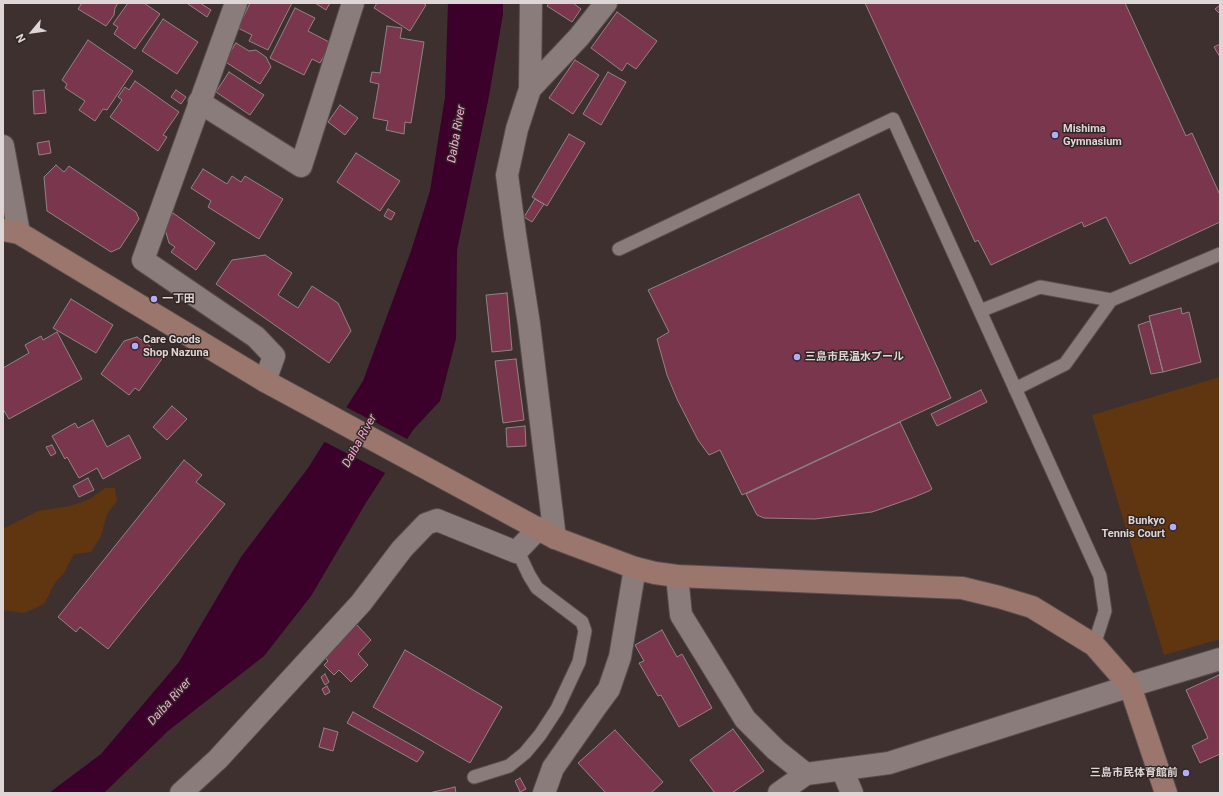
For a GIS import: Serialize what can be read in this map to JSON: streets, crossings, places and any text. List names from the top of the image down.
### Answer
{
  "water": ["Daiba River"],
  "places": [
    "Mishima Gymnasium",
    "一丁田",
    "Care Goods Shop Nazuna",
    "三島市民温水プール",
    "Bunkyo Tennis Court",
    "三島市民体育館前"
  ],
  "north": "bottom left"
}
